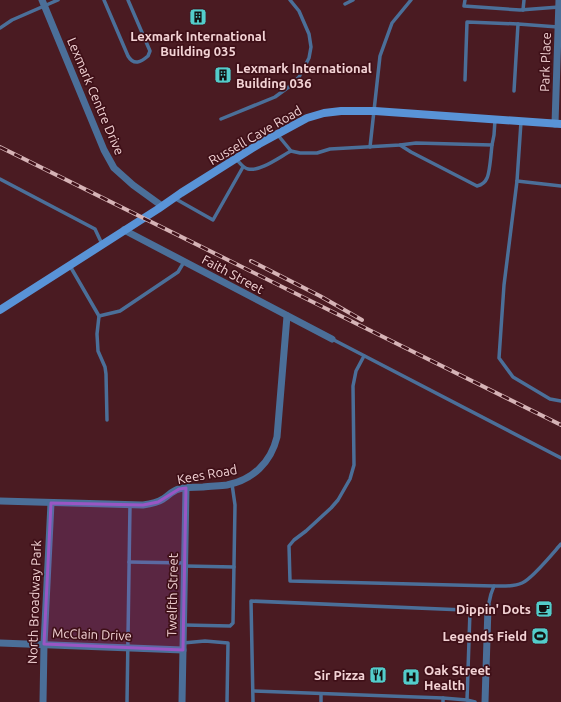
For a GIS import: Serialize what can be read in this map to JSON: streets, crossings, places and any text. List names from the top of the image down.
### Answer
{
  "streets": {
    "street": [
      "Park Place",
      "Lexmark Centre Drive",
      "Russell Cave Road",
      "Faith Street",
      "Kees Road",
      "Twelfth Street",
      "North Broadway Park",
      "McClain Drive"
    ]
  },
  "crossings": [
    ["Park Place", "Russell Cave Road"],
    ["Lexmark Centre Drive", "Russell Cave Road"],
    ["Russell Cave Road", "Faith Street"],
    ["Faith Street", "Kees Road"],
    ["Kees Road", "Twelfth Street"],
    ["Kees Road", "North Broadway Park"],
    ["Twelfth Street", "McClain Drive"],
    ["North Broadway Park", "McClain Drive"]
  ],
  "places": {
    "building": ["Lexmark International Building 035", "Lexmark International Building 036"],
    "cafe": ["Dippin' Dots"],
    "sports": ["Legends Field"],
    "restaurant": ["Sir Pizza"],
    "hospital": ["Oak Street Health"]
  }
}
